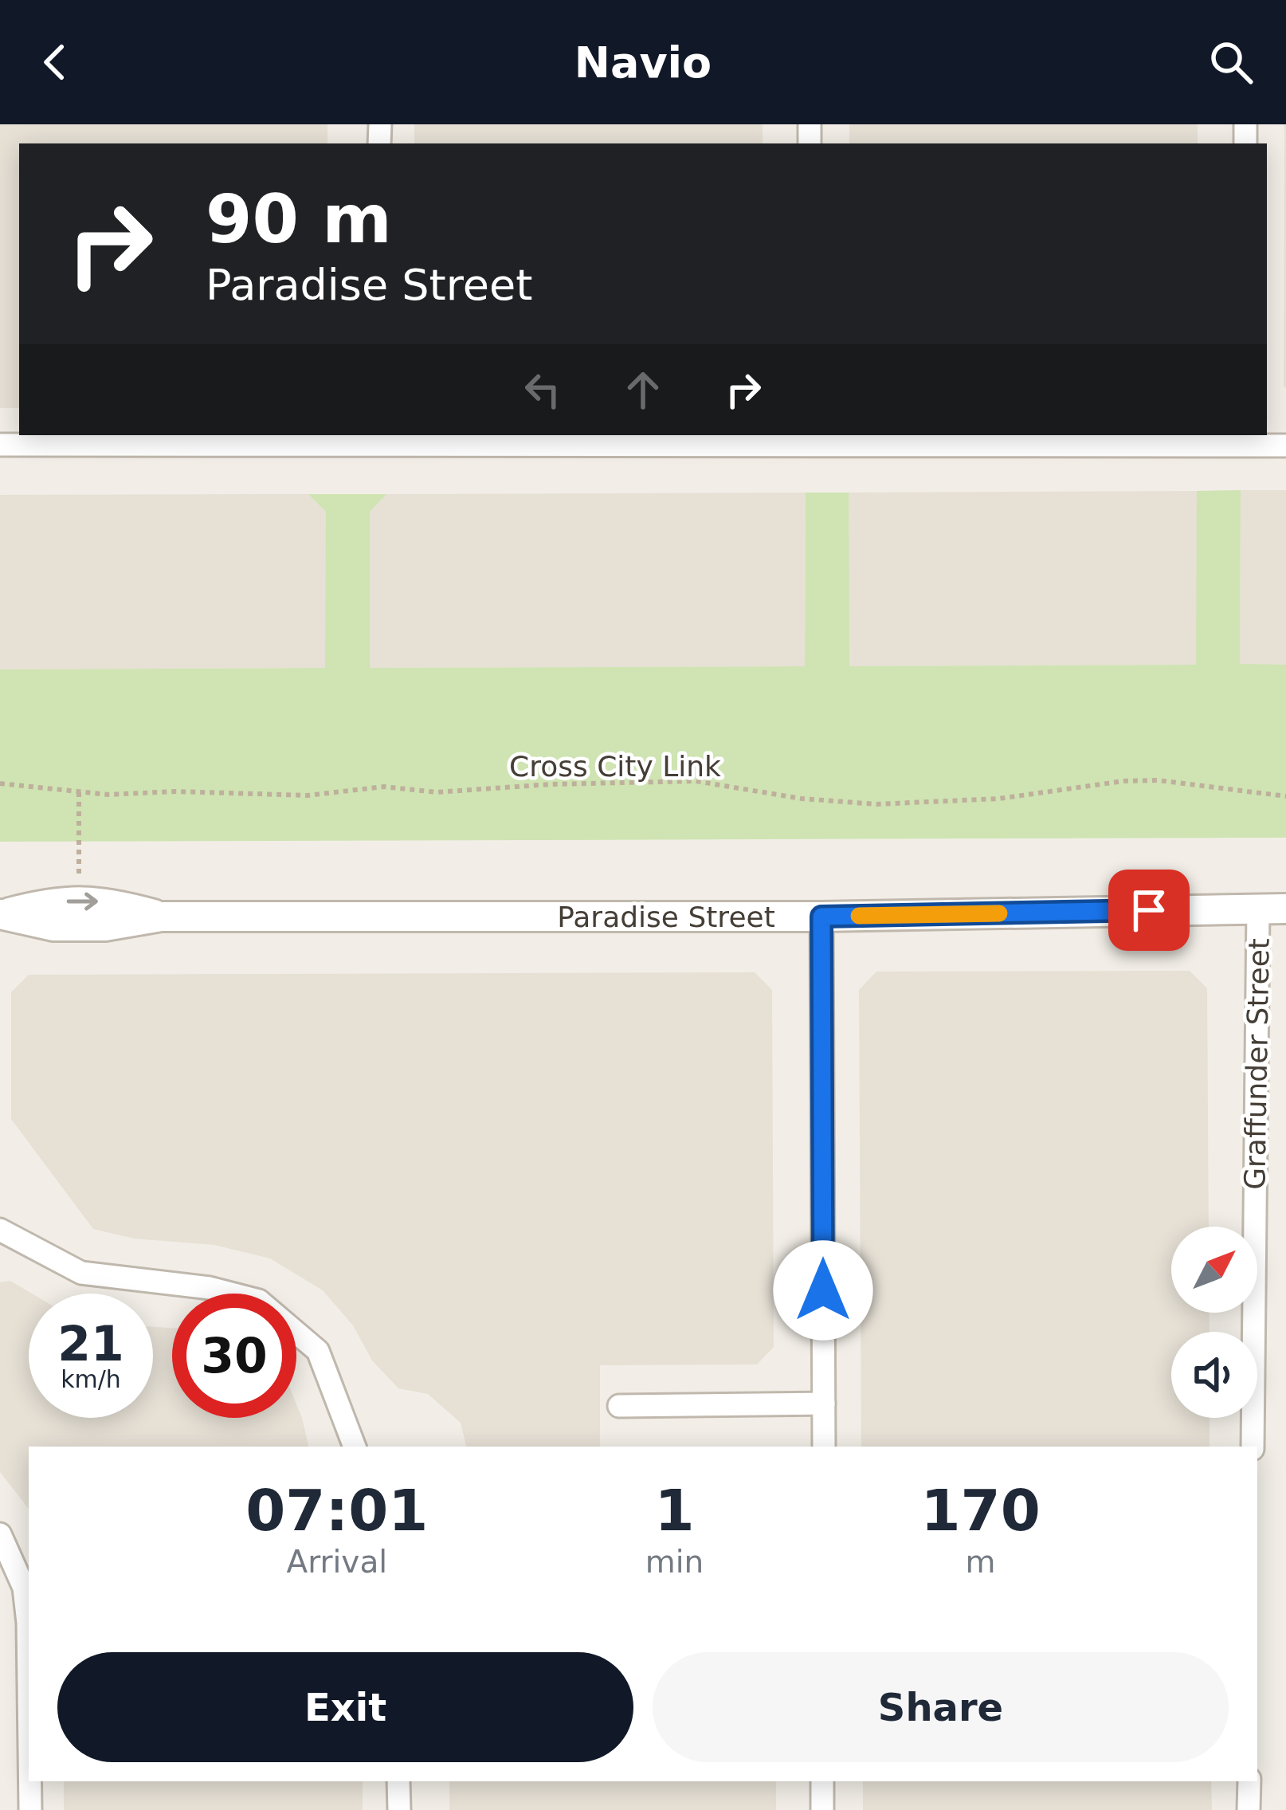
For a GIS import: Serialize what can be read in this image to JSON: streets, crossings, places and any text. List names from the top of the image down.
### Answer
{
  "streets": {
    "street": ["Paradise Street", "Graffunder Street"],
    "path": ["Cross City Link"]
  },
  "crossings": [
    ["Paradise Street", "Graffunder Street"]
  ],
  "north": "top right",
  "page": {
    "header": "Navio",
    "turn": ["90 m", "Paradise Street"],
    "speed": "21 km/h",
    "limit": "30",
    "eta": [
      "07:01",
      "Arrival",
      "1",
      "min",
      "170",
      "m"
    ],
    "buttons": ["Exit", "Share"]
  }
}
